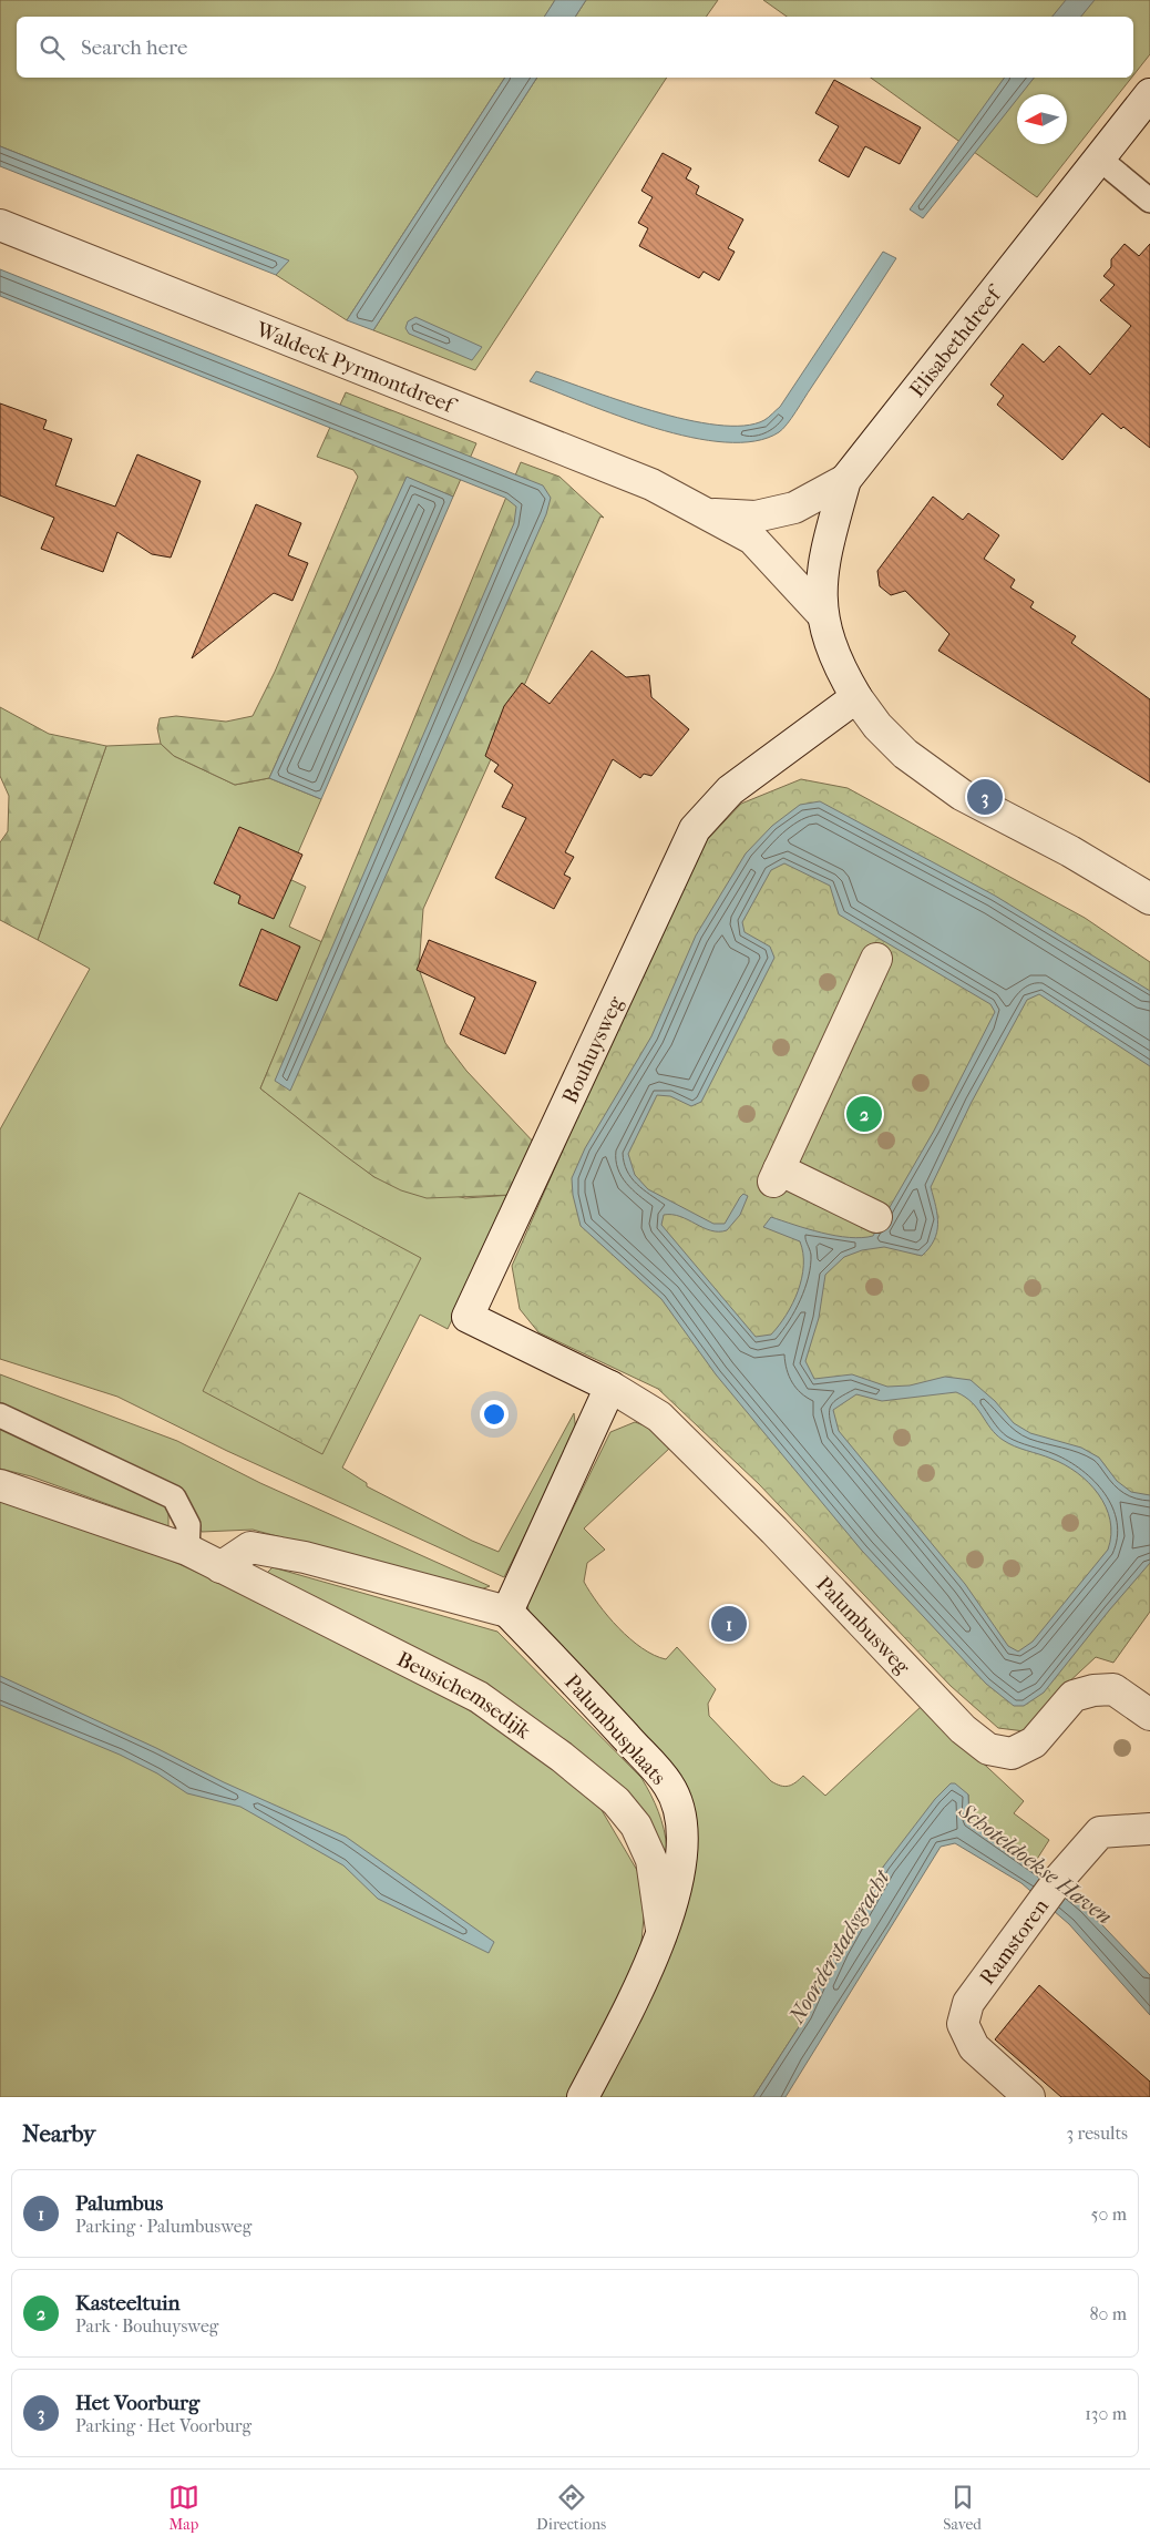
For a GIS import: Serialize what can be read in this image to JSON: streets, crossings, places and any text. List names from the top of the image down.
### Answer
{
  "streets": {
    "street": [
      "Elisabethdreef",
      "Waldeck Pyrmontdreef",
      "Bouhuysweg",
      "Palumbusweg",
      "Beusichemsedijk",
      "Palumbusplaats",
      "Ramstoren"
    ]
  },
  "crossings": [
    ["Elisabethdreef", "Waldeck Pyrmontdreef"],
    ["Bouhuysweg", "Palumbusweg"],
    ["Beusichemsedijk", "Palumbusplaats"]
  ],
  "water": ["Schoteldoekse Haven", "Noorderstadsgracht"],
  "north": "left",
  "page": {
    "search": "Search here",
    "pins": ["3", "2", "1"],
    "heading": ["Nearby", "3 results"],
    "list": [
      {
        "mark": "1",
        "name": "Palumbus",
        "note": "Parking · Palumbusweg",
        "value": "50 m"
      },
      {
        "mark": "2",
        "name": "Kasteeltuin",
        "note": "Park · Bouhuysweg",
        "value": "80 m"
      },
      {
        "mark": "3",
        "name": "Het Voorburg",
        "note": "Parking · Het Voorburg",
        "value": "130 m"
      }
    ],
    "nav": ["Map", "Directions", "Saved"]
  }
}
